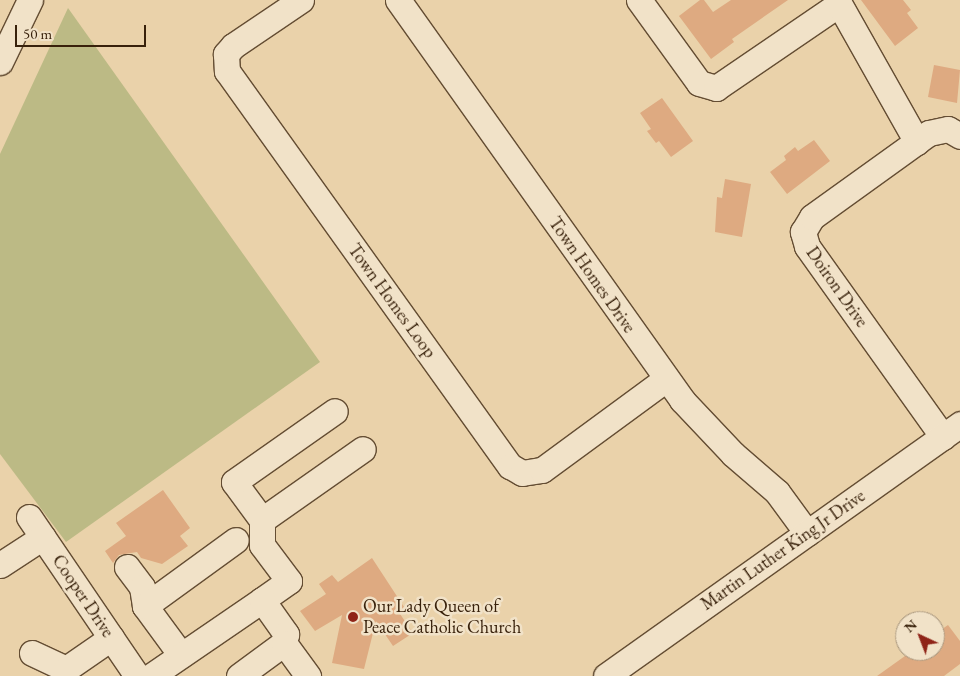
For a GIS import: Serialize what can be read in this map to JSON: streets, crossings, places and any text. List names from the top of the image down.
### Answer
{
  "streets": {
    "street": [
      "Town Homes Drive",
      "Doiron Drive",
      "Town Homes Loop",
      "Martin Luther King Jr Drive",
      "Cooper Drive"
    ]
  },
  "crossings": [
    ["Town Homes Drive", "Town Homes Loop"],
    ["Town Homes Drive", "Martin Luther King Jr Drive"],
    ["Doiron Drive", "Martin Luther King Jr Drive"]
  ],
  "places": ["Our Lady Queen of Peace Catholic Church"],
  "scale_bar": "50 m",
  "north": "top left"
}
